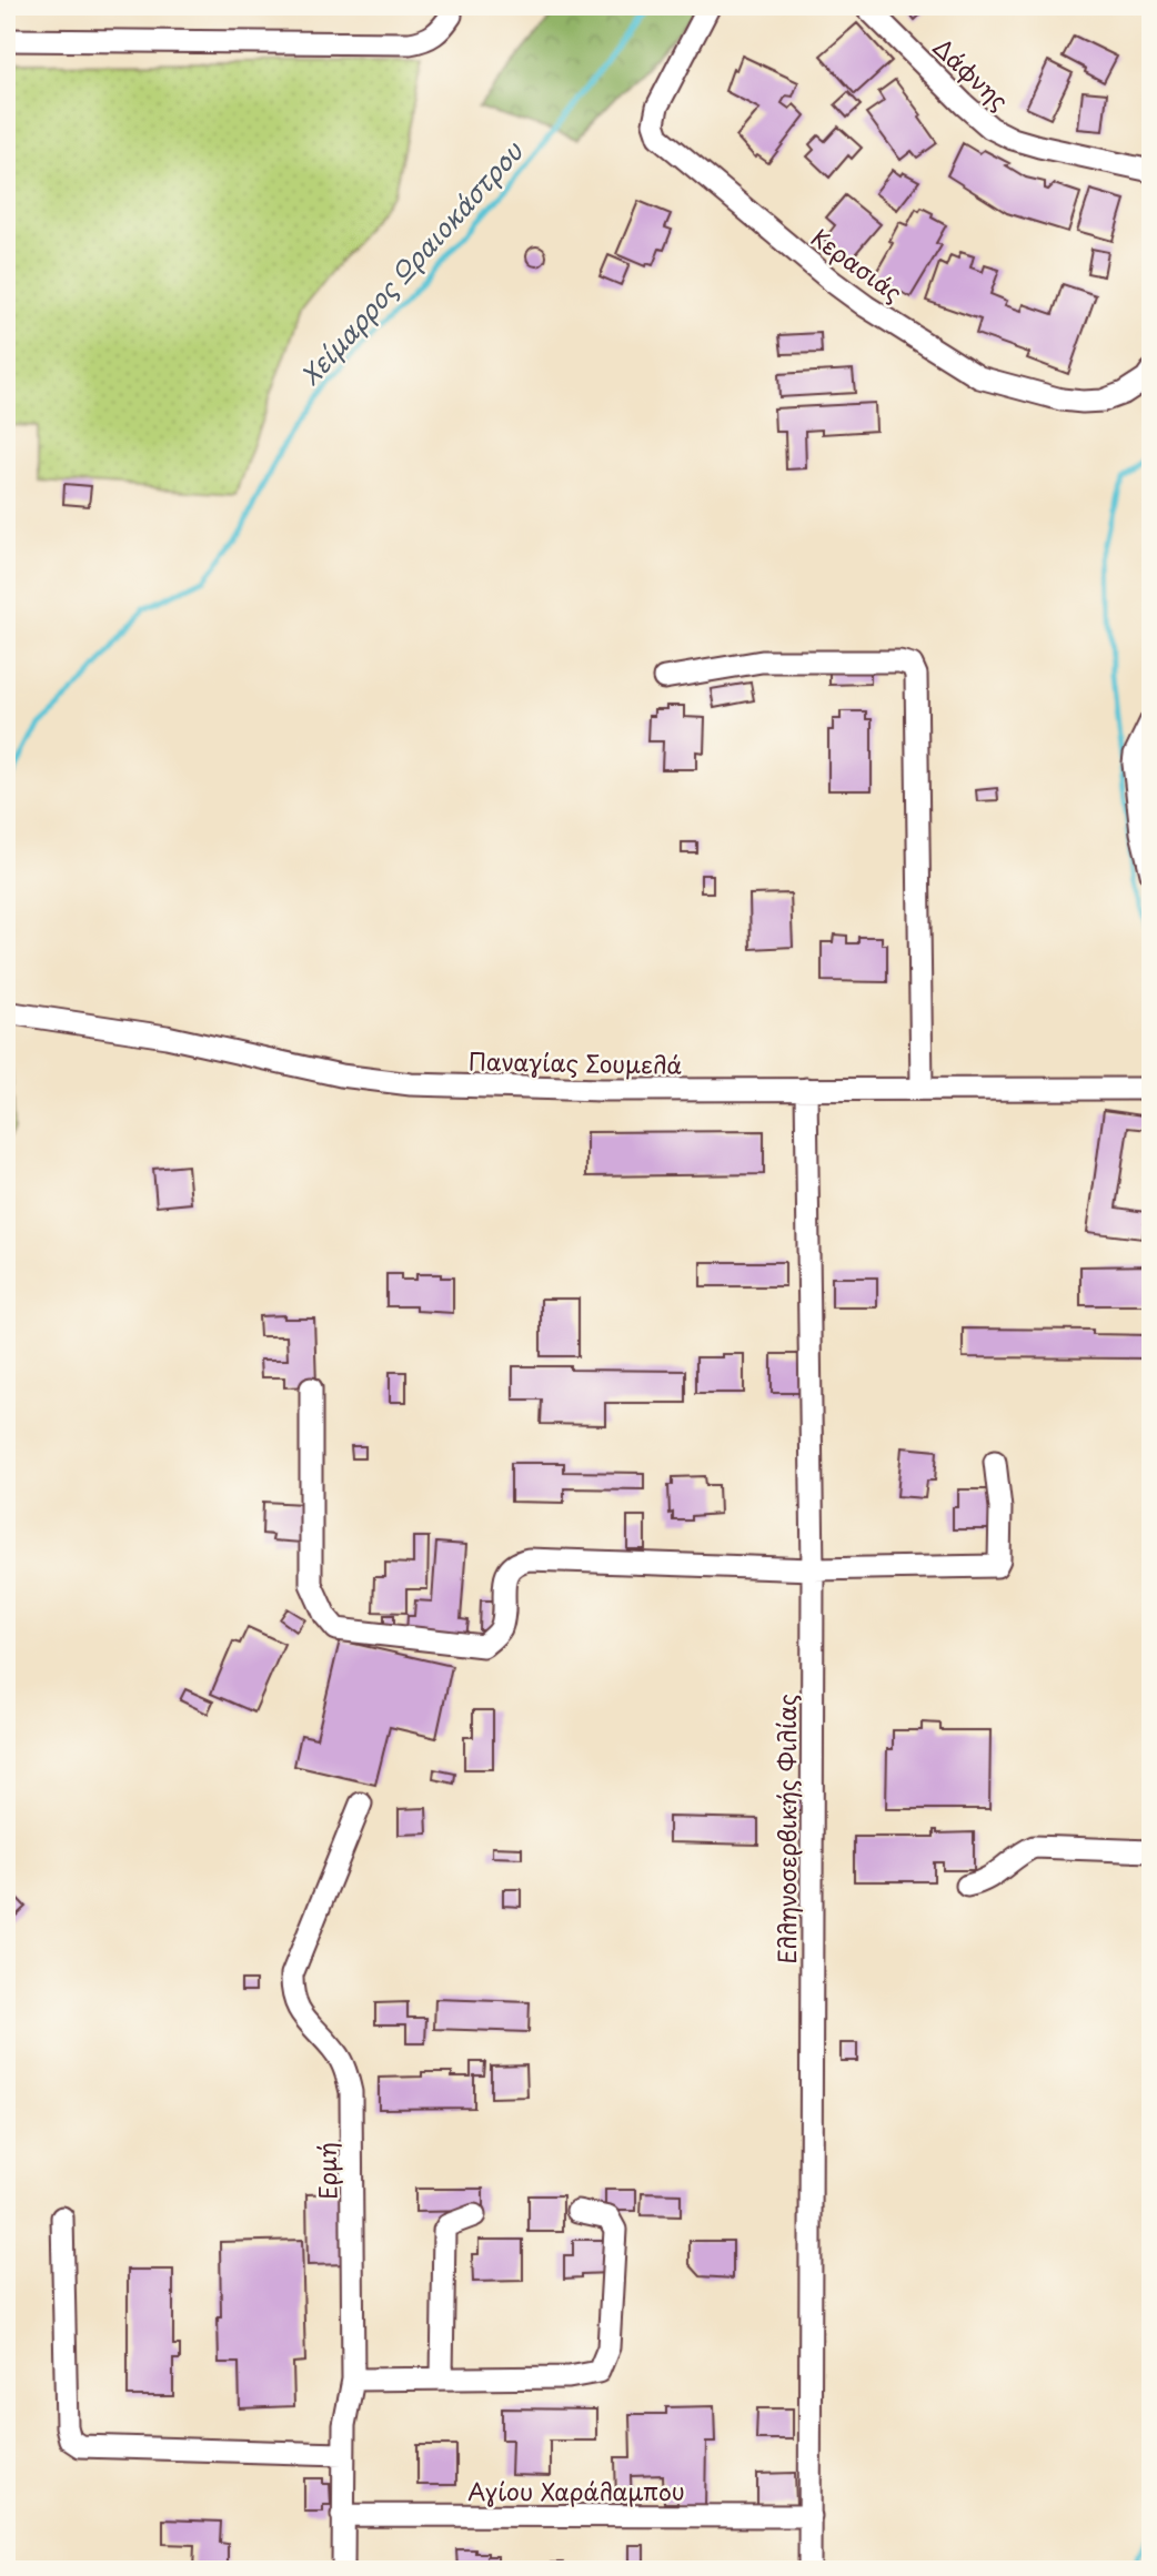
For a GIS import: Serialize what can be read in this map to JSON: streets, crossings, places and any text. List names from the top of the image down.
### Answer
{
  "streets": {
    "street": [
      "Δάφνης",
      "Κερασιάς",
      "Παναγίας Σουμελά",
      "Ελληνοσερβικής Φιλίας",
      "Ερμή",
      "Αγίου Χαράλαμπου"
    ]
  },
  "crossings": [
    ["Παναγίας Σουμελά", "Ελληνοσερβικής Φιλίας"],
    ["Ελληνοσερβικής Φιλίας", "Αγίου Χαράλαμπου"],
    ["Ερμή", "Αγίου Χαράλαμπου"]
  ],
  "water": ["Χείμαρρος Ωραιοκάστρου"]
}
